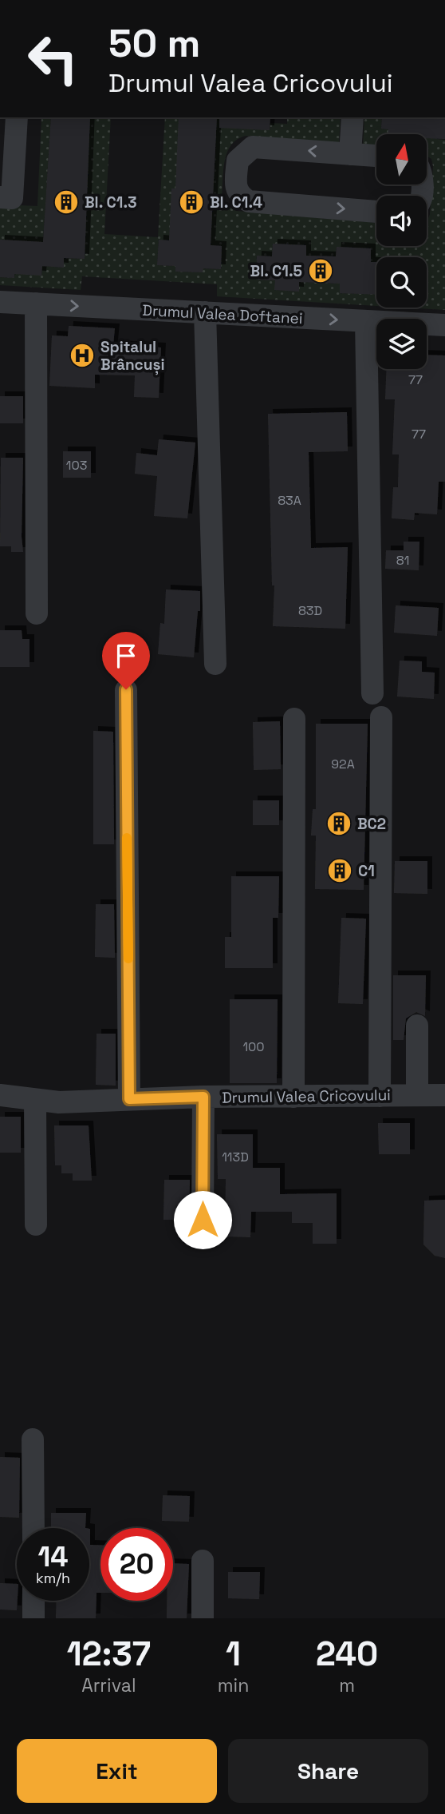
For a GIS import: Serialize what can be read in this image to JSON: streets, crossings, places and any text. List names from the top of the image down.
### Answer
{
  "streets": {
    "street": ["Drumul Valea Doftanei", "Drumul Valea Cricovului"]
  },
  "one_way": ["Drumul Valea Doftanei"],
  "places": {
    "building": [
      "Bl. C1.3",
      "Bl. C1.4",
      "Bl. C1.5",
      "BC2",
      "C1"
    ],
    "hospital": ["Spitalul Brâncuși"]
  },
  "house_numbers": [
    "77",
    "77",
    "103",
    "83A",
    "81",
    "83D",
    "92A",
    "100",
    "113D"
  ],
  "north": "top",
  "page": {
    "turn": ["50 m", "Drumul Valea Cricovului"],
    "speed": "14 km/h",
    "limit": "20",
    "eta": [
      "12:37",
      "Arrival",
      "1",
      "min",
      "240",
      "m"
    ],
    "buttons": ["Exit", "Share"]
  }
}
